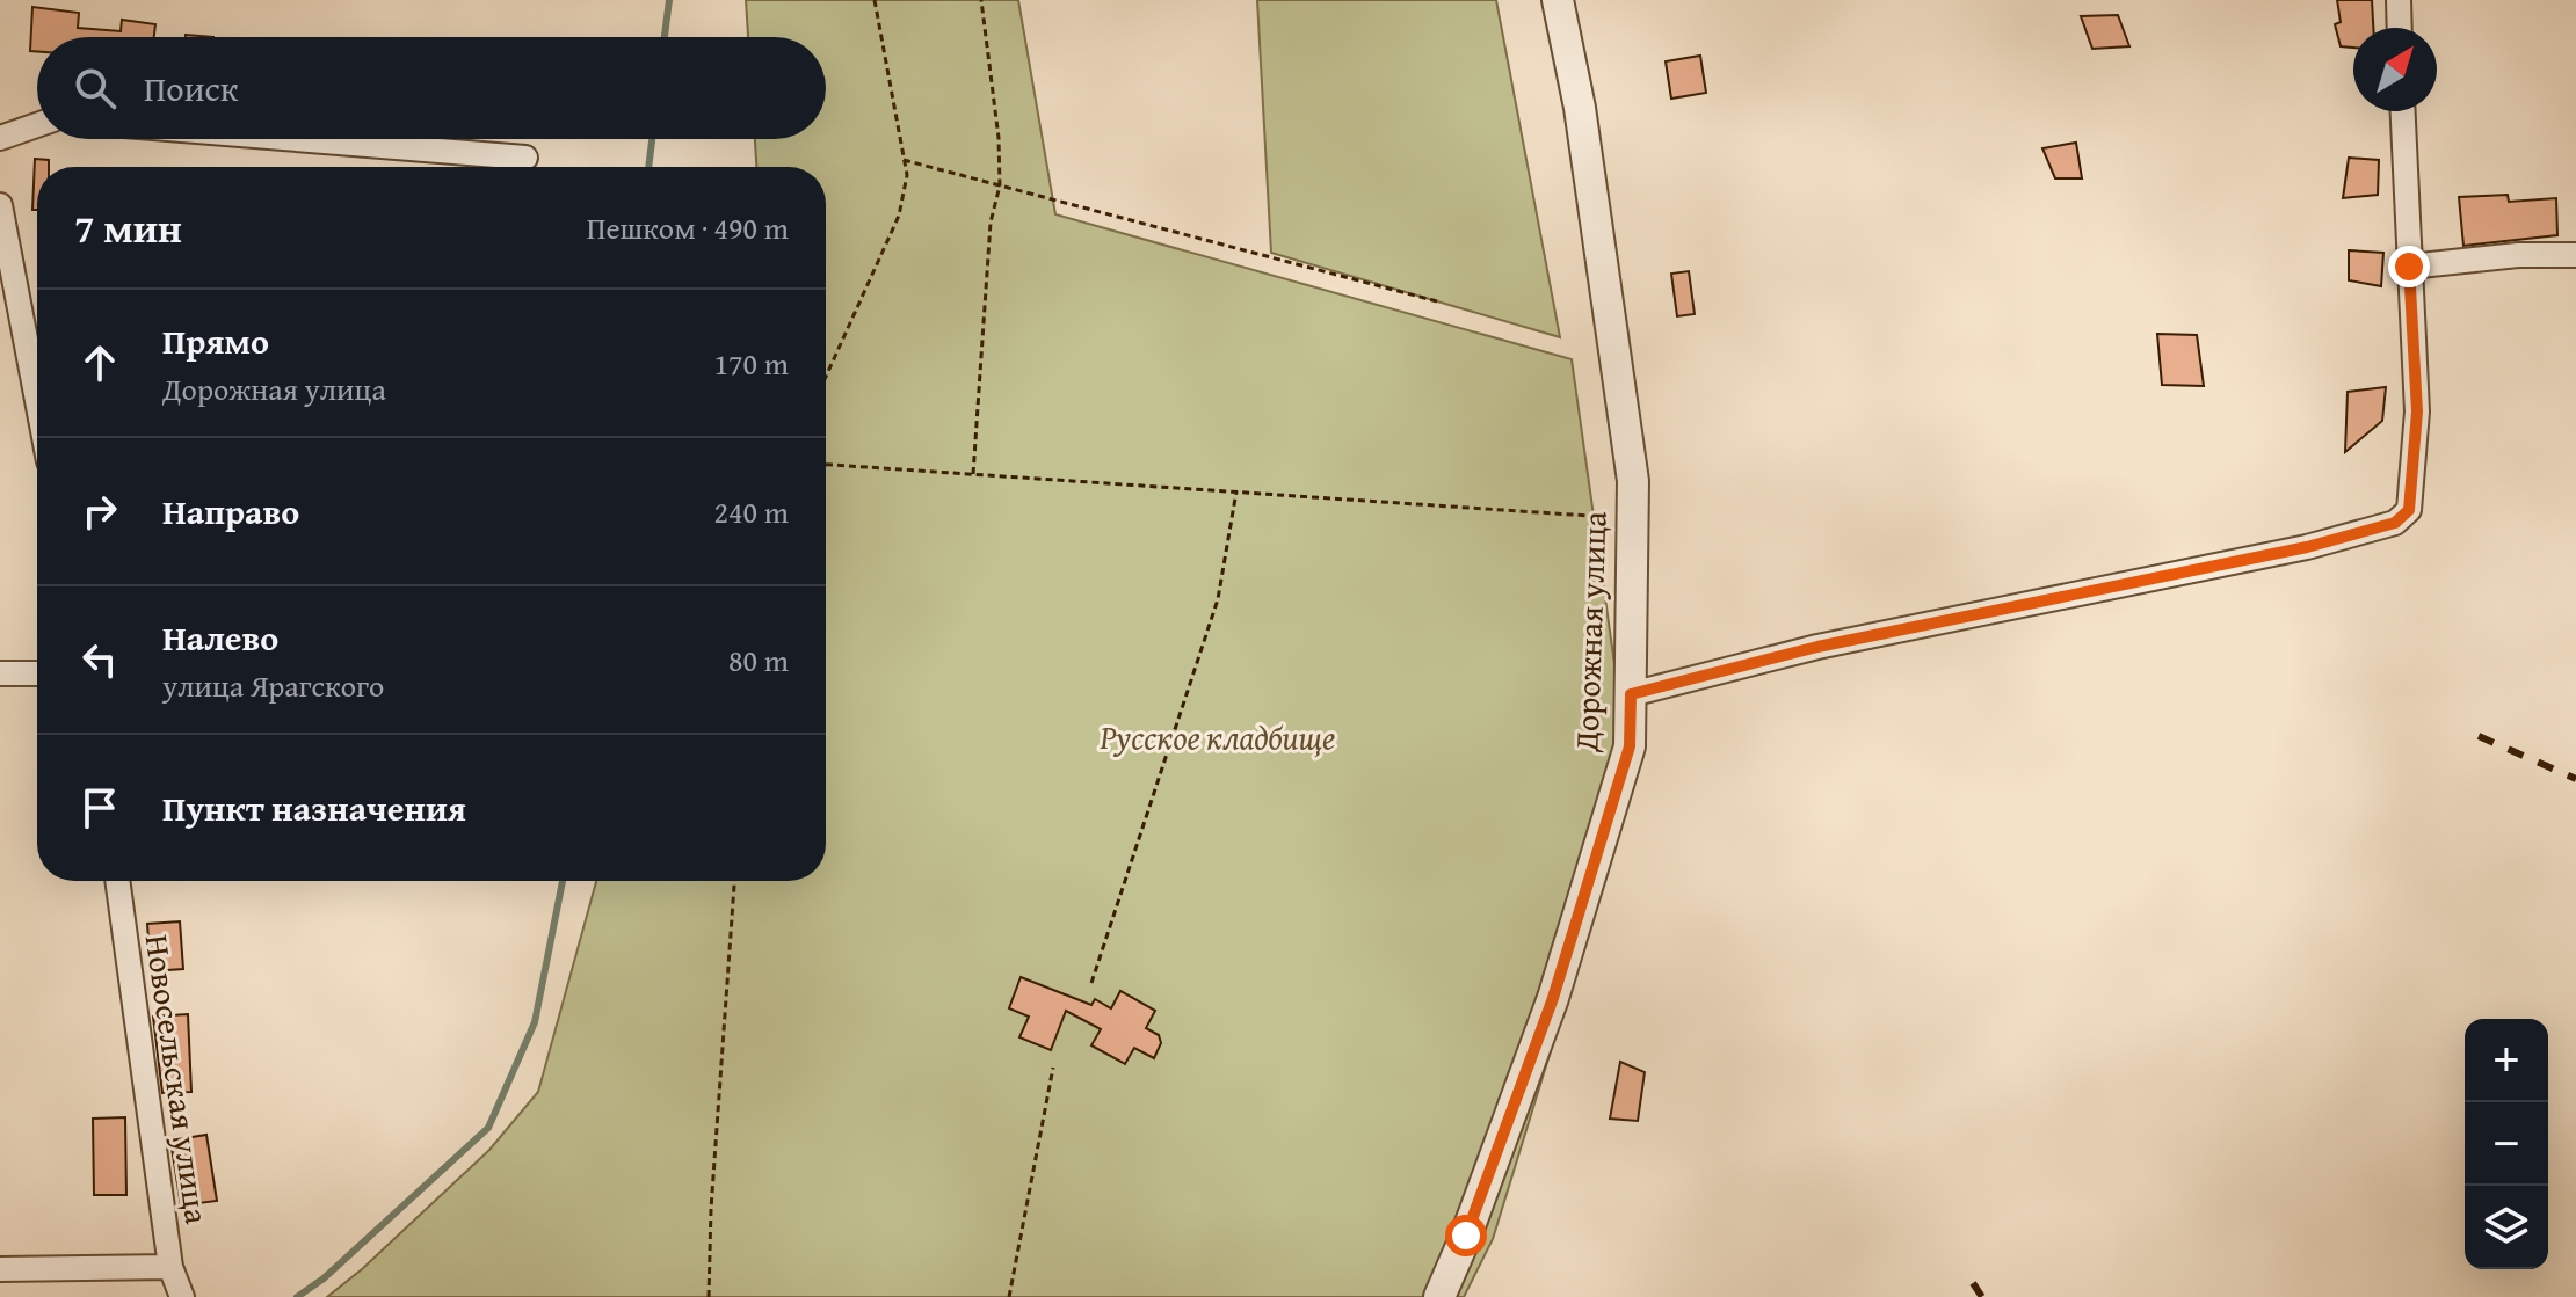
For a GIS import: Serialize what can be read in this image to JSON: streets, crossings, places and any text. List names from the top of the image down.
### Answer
{
  "streets": {
    "street": ["Дорожная улица", "Новосельская улица"]
  },
  "parks": ["Русское кладбище"],
  "north": "top right",
  "page": {
    "search": "Поиск",
    "heading": ["7 мин", "Пешком · 490 m"],
    "list": [
      ["Прямо", "Дорожная улица", "170 m"],
      ["Направо", "240 m"],
      ["Налево", "улица Ярагского", "80 m"],
      "Пункт назначения"
    ],
    "map_buttons": ["+", "−"]
  }
}
